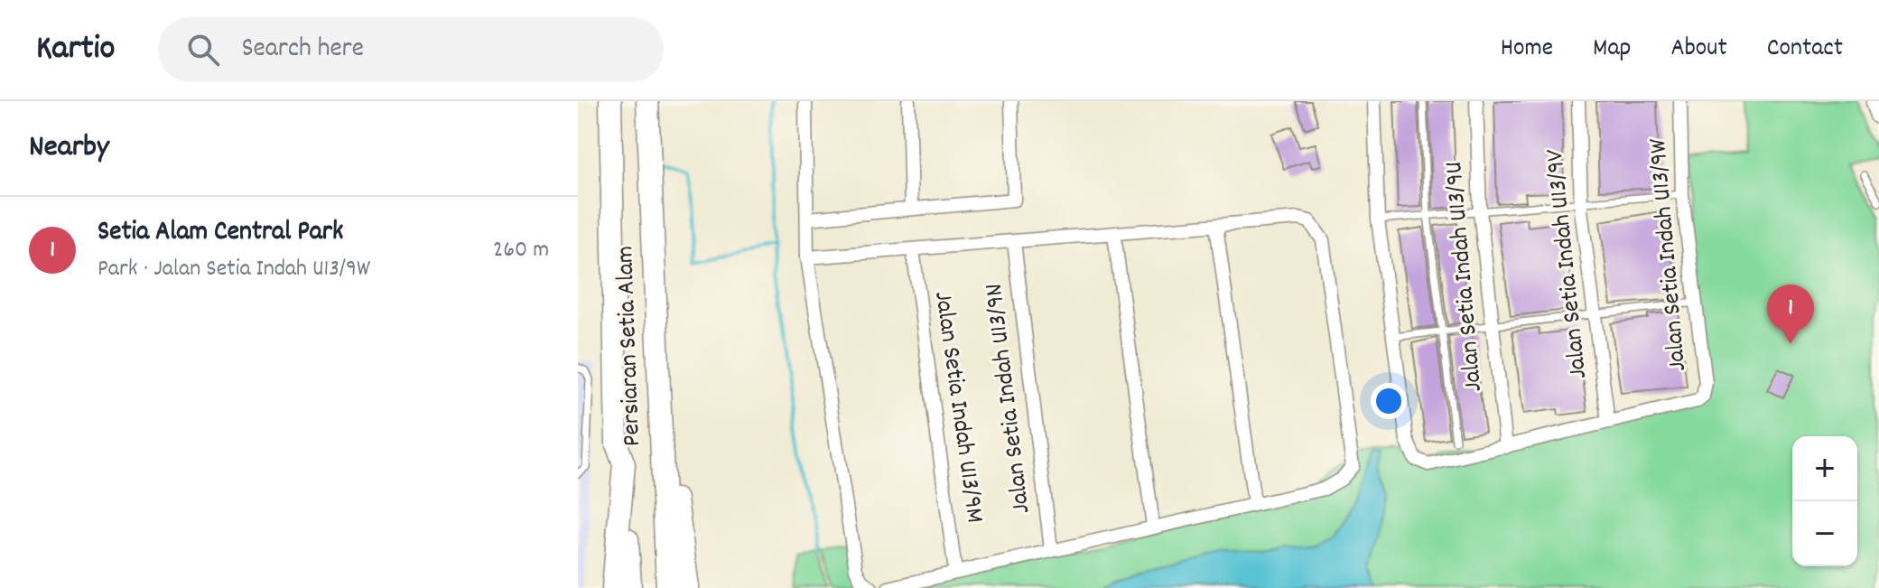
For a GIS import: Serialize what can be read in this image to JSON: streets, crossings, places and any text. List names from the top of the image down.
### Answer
{
  "streets": {
    "highway": ["Persiaran Setia Alam"],
    "street": [
      "Jalan Setia Indah U13/9W",
      "Jalan Setia Indah U13/9V",
      "Jalan Setia Indah U13/9U",
      "Jalan Setia Indah U13/9N",
      "Jalan Setia Indah U13/9M"
    ]
  },
  "crossings": [
    ["Jalan Setia Indah U13/9W", "Jalan Setia Indah U13/9V"]
  ],
  "page": {
    "header": "Kartio",
    "search": "Search here",
    "nav": [
      "Home",
      "Map",
      "About",
      "Contact"
    ],
    "heading": "Nearby",
    "list": [
      {
        "mark": "1",
        "name": "Setia Alam Central Park",
        "note": "Park · Jalan Setia Indah U13/9W",
        "value": "260 m"
      }
    ],
    "pins": "1",
    "map_buttons": ["+", "−"]
  }
}
